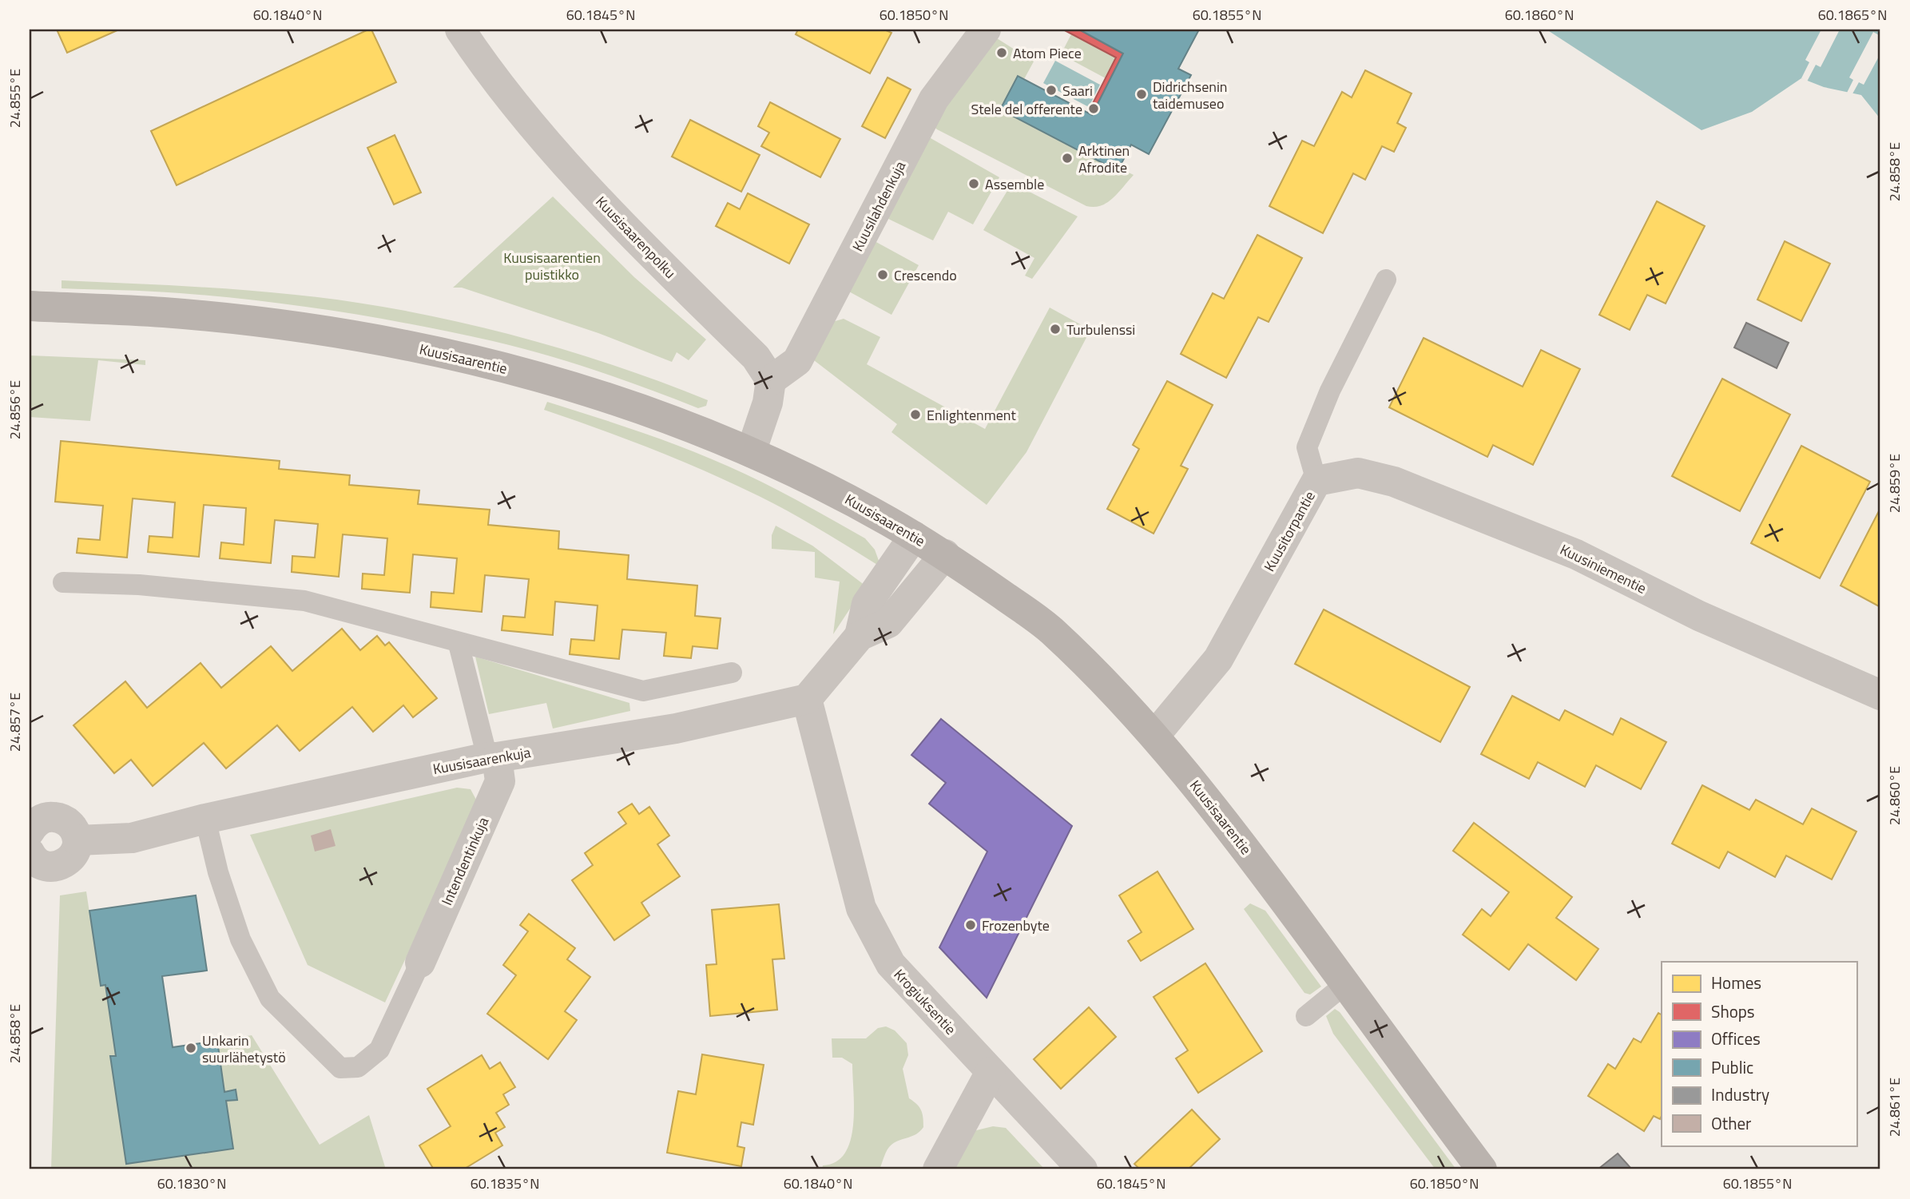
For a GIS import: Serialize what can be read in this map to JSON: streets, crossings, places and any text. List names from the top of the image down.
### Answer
{
  "streets": {
    "main road": ["Kuusisaarentie"],
    "street": [
      "Kuusilahdenkuja",
      "Kuusisaarenpolku",
      "Kuusitorpantie",
      "Kuusiniementie",
      "Kuusisaarenkuja",
      "Intendentinkuja",
      "Krogiuksentie"
    ]
  },
  "crossings": [
    ["Kuusilahdenkuja", "Kuusisaarenpolku"],
    ["Kuusisaarentie", "Kuusitorpantie"],
    ["Kuusitorpantie", "Kuusiniementie"],
    ["Kuusisaarenkuja", "Intendentinkuja"],
    ["Kuusisaarenkuja", "Krogiuksentie"]
  ],
  "parks": ["Kuusisaarentien puistikko"],
  "places": [
    "Atom Piece",
    "Saari",
    "Didrichsenin taidemuseo",
    "Stele del offerente",
    "Arktinen Afrodite",
    "Assemble",
    "Crescendo",
    "Turbulenssi",
    "Enlightenment",
    "Frozenbyte",
    "Unkarin suurlähetystö"
  ],
  "legend": [
    "Homes",
    "Shops",
    "Offices",
    "Public",
    "Industry",
    "Other"
  ],
  "coordinates": [
    "60.1840°N",
    "60.1845°N",
    "60.1850°N",
    "60.1855°N",
    "60.1860°N",
    "60.1865°N",
    "24.855°E",
    "24.858°E",
    "24.856°E",
    "24.859°E",
    "24.857°E",
    "24.860°E",
    "24.861°E",
    "60.1830°N",
    "60.1835°N"
  ]
}
